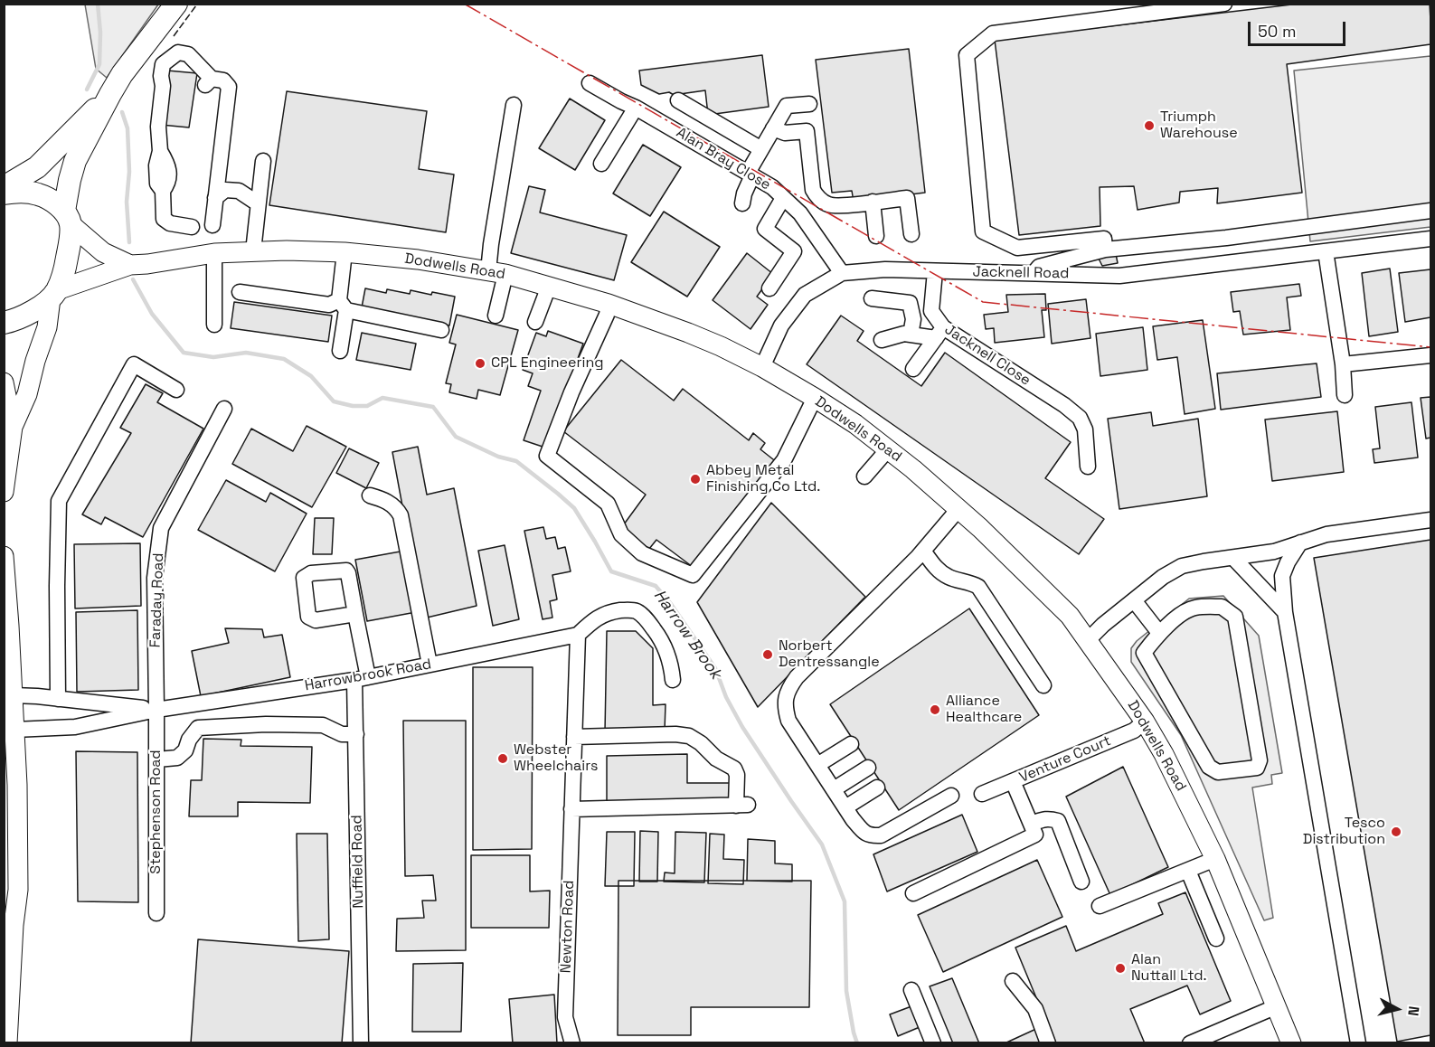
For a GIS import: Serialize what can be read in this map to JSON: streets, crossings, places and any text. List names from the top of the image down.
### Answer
{
  "streets": {
    "main road": ["Dodwells Road"],
    "street": [
      "Alan Bray Close",
      "Jacknell Road",
      "Jacknell Close",
      "Faraday Road",
      "Harrowbrook Road",
      "Venture Court",
      "Stephenson Road",
      "Nuffield Road",
      "Newton Road"
    ]
  },
  "crossings": [
    ["Alan Bray Close", "Jacknell Road"],
    ["Dodwells Road", "Jacknell Road"],
    ["Dodwells Road", "Venture Court"],
    ["Jacknell Road", "Jacknell Close"],
    ["Faraday Road", "Harrowbrook Road"],
    ["Faraday Road", "Stephenson Road"],
    ["Harrowbrook Road", "Stephenson Road"],
    ["Harrowbrook Road", "Nuffield Road"],
    ["Harrowbrook Road", "Newton Road"]
  ],
  "water": ["Harrow Brook"],
  "places": [
    "Triumph Warehouse",
    "CPL Engineering",
    "Abbey Metal Finishing Co Ltd.",
    "Norbert Dentressangle",
    "Alliance Healthcare",
    "Webster Wheelchairs",
    "Tesco Distribution",
    "Alan Nuttall Ltd."
  ],
  "scale_bar": "50 m",
  "north": "right"
}
